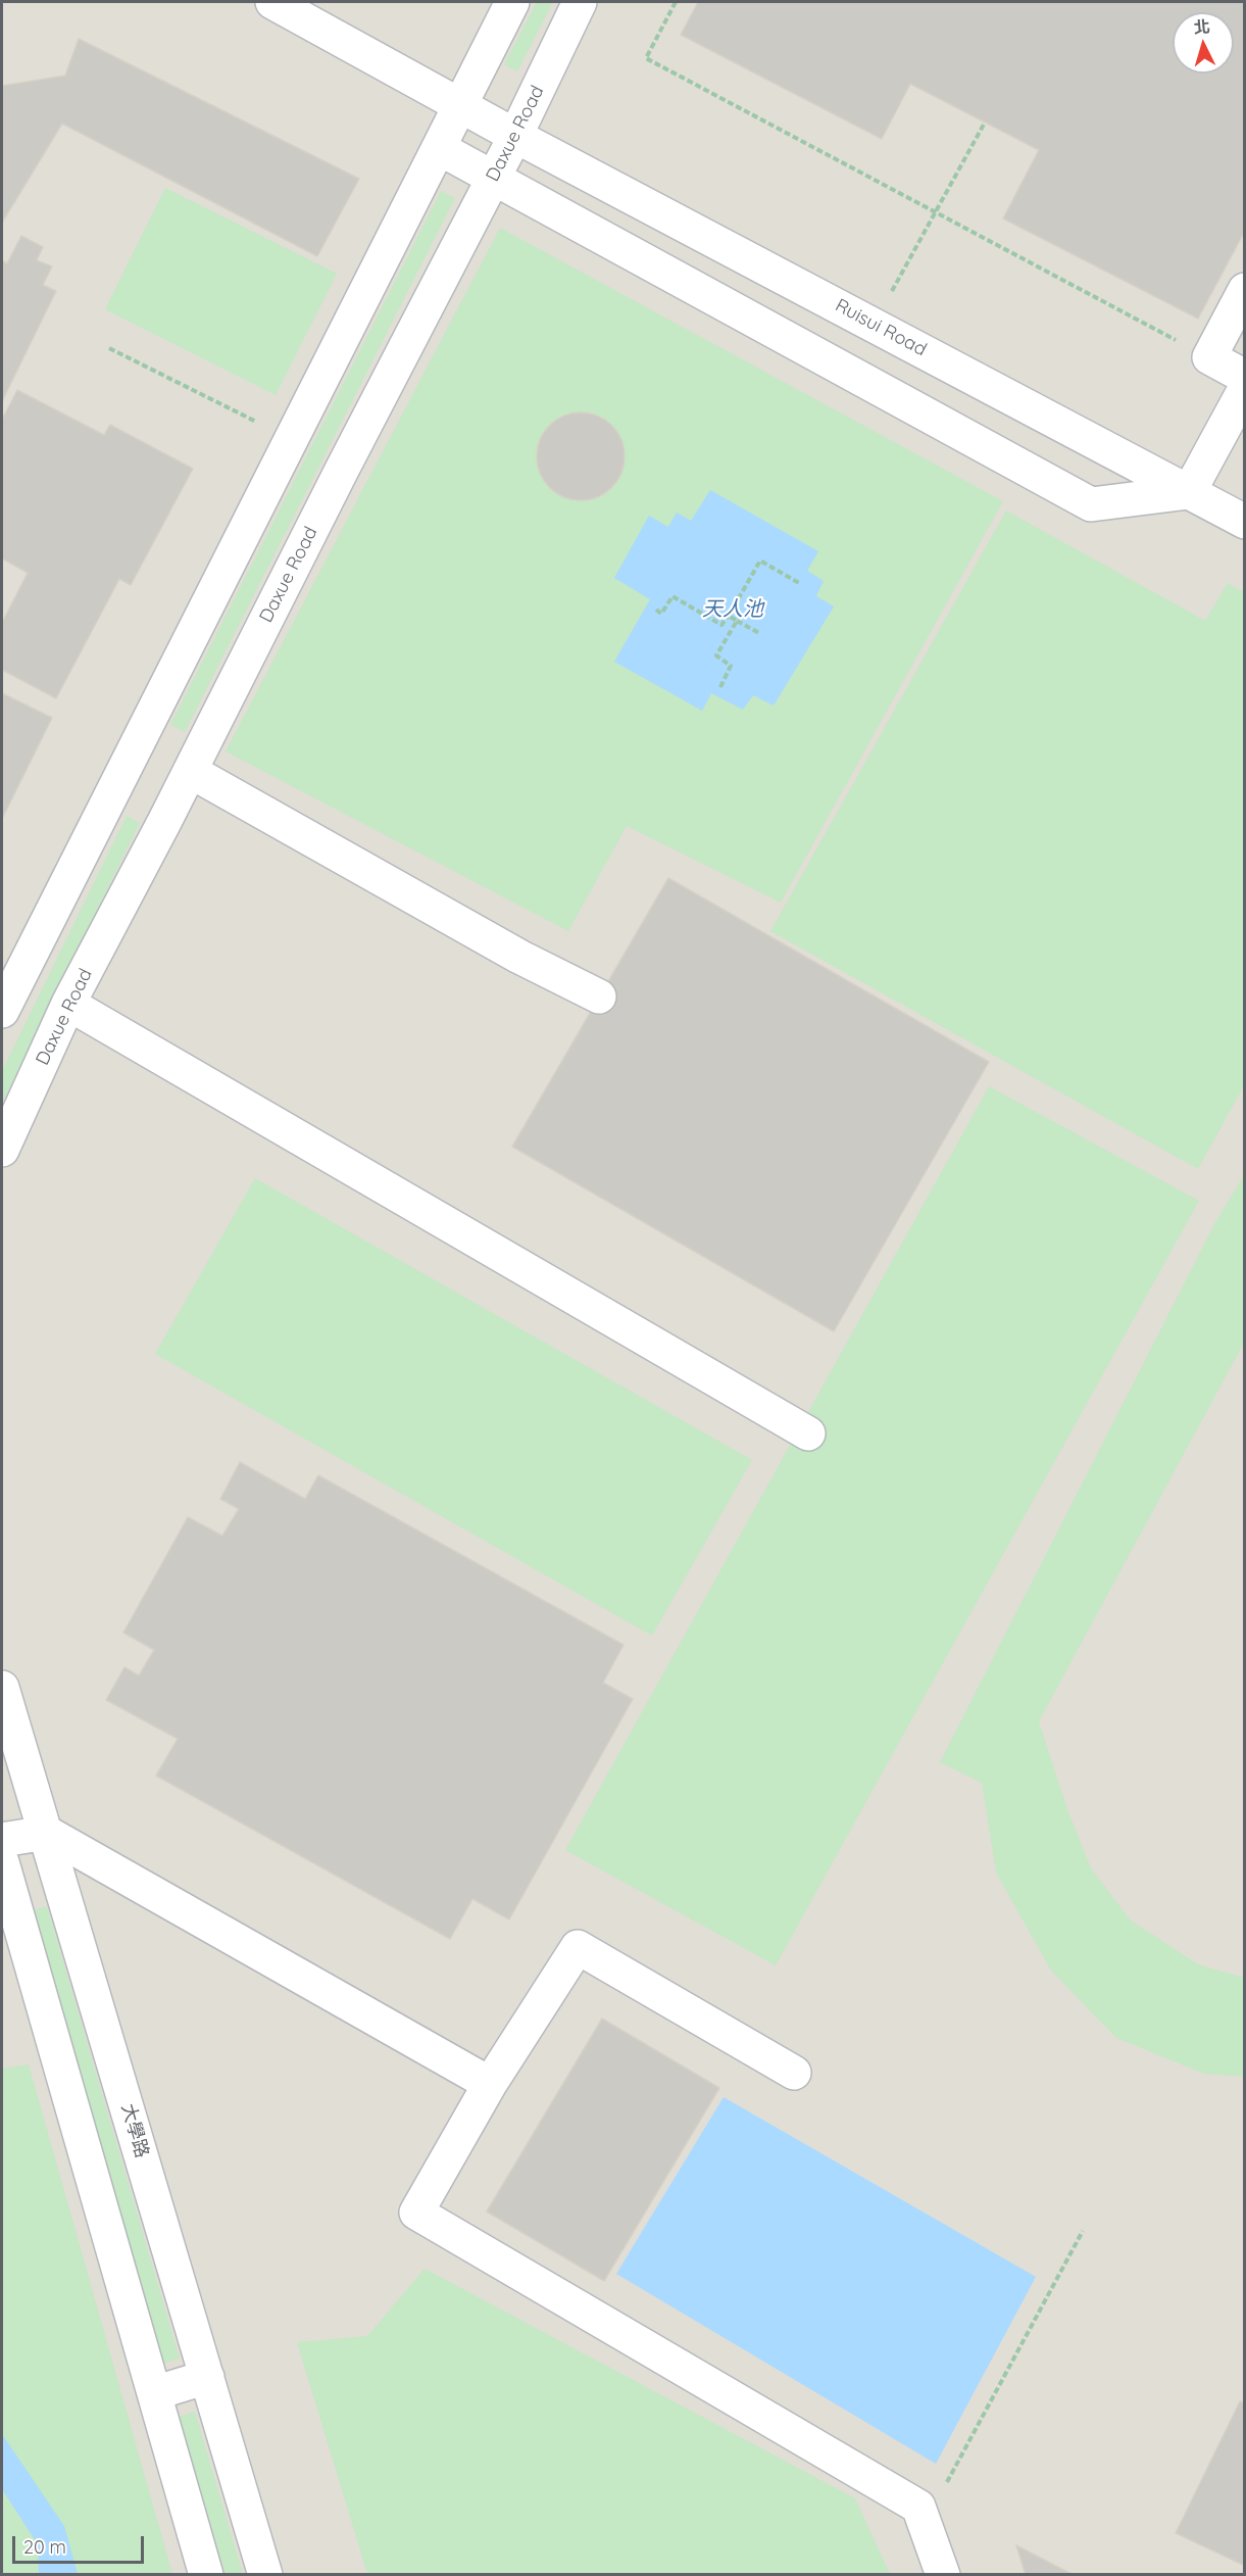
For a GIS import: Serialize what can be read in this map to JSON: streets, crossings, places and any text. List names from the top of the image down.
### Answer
{
  "streets": {
    "street": ["Daxue Road", "Ruisui Road", "大學路"]
  },
  "crossings": [
    ["Daxue Road", "Ruisui Road"]
  ],
  "water": ["天人池"],
  "scale_bar": "20 m",
  "north": "top"
}
